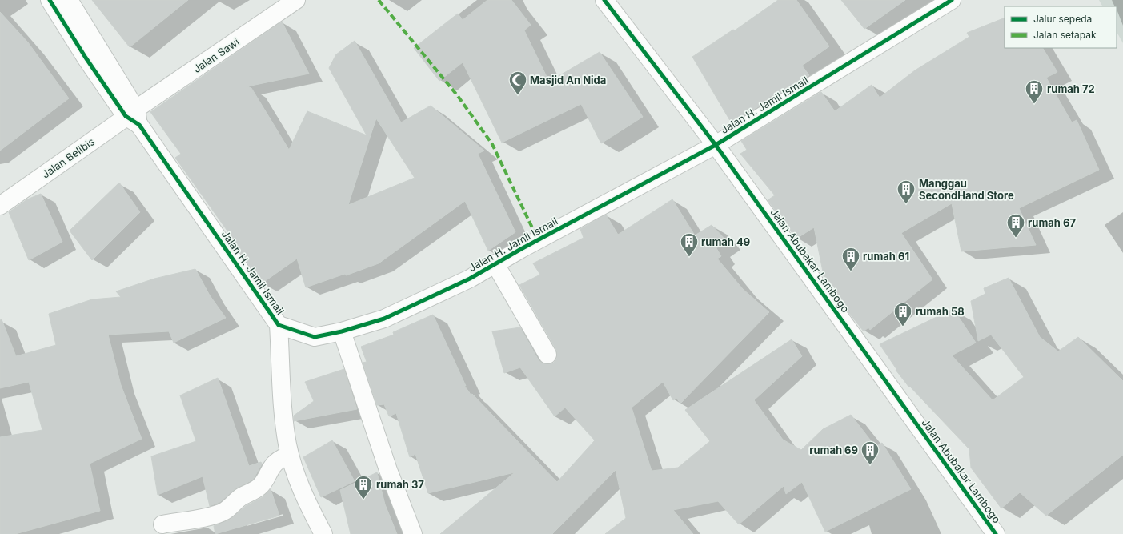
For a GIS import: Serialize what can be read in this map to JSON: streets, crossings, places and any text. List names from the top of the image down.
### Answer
{
  "streets": {
    "street": [
      "Jalan Sawi",
      "Jalan H. Jamil Ismail",
      "Jalan Belibis",
      "Jalan Abubakar Lambogo"
    ]
  },
  "crossings": [
    ["Jalan Sawi", "Jalan H. Jamil Ismail"],
    ["Jalan Sawi", "Jalan Belibis"],
    ["Jalan H. Jamil Ismail", "Jalan Belibis"],
    ["Jalan H. Jamil Ismail", "Jalan Abubakar Lambogo"]
  ],
  "places": {
    "mosque": ["Masjid An Nida"],
    "building": [
      "rumah 72",
      "Manggau SecondHand Store",
      "rumah 67",
      "rumah 49",
      "rumah 61",
      "rumah 58",
      "rumah 69",
      "rumah 37"
    ]
  },
  "legend": ["Jalur sepeda", "Jalan setapak"]
}
